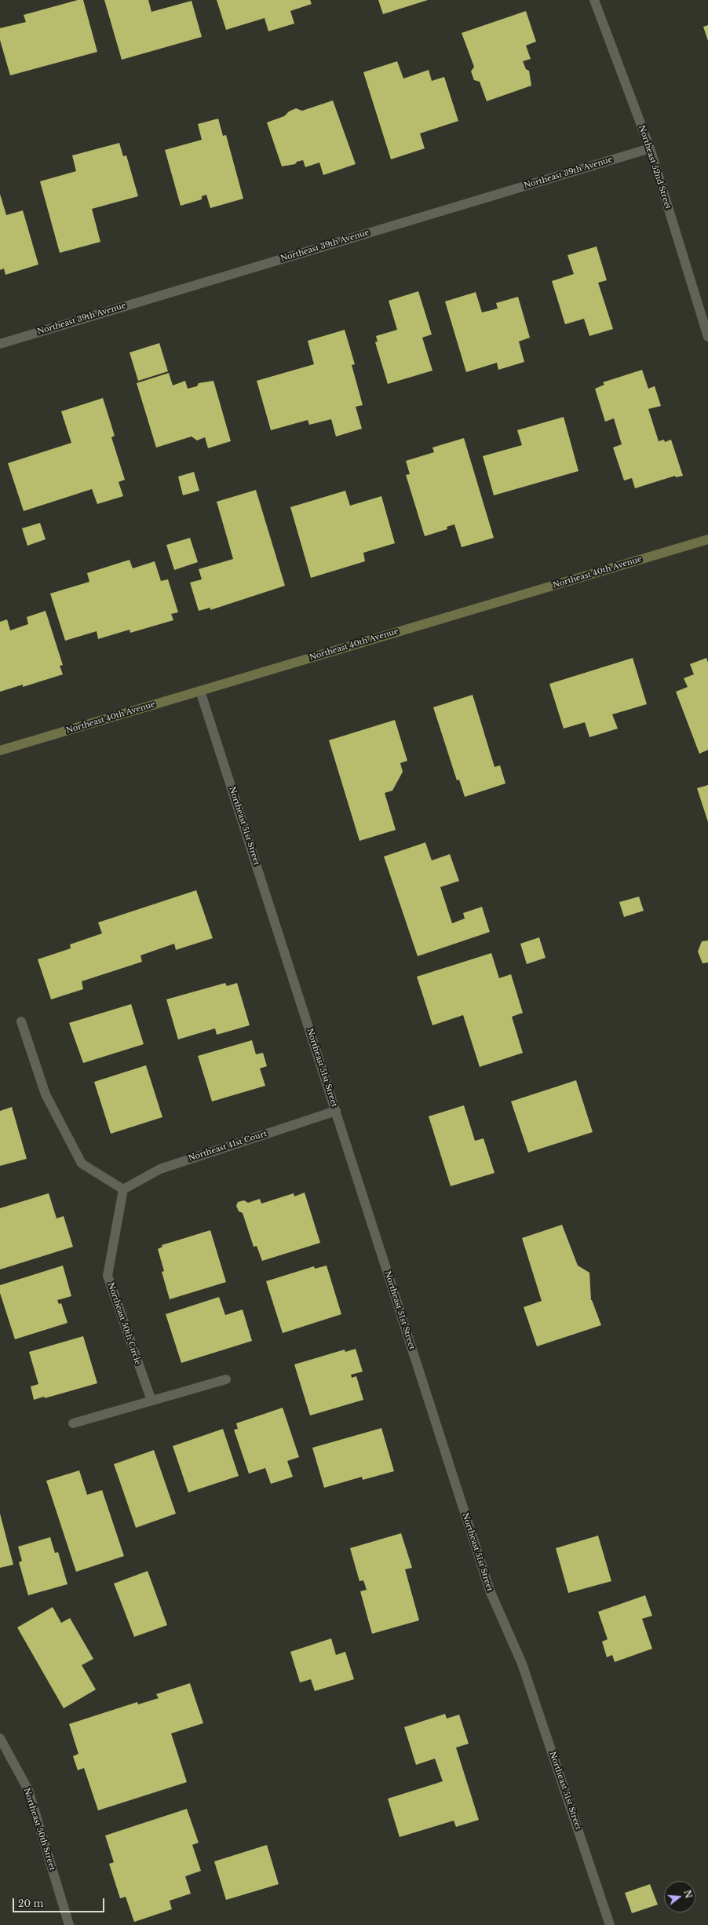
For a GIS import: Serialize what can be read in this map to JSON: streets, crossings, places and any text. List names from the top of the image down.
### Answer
{
  "streets": {
    "street": [
      "Northeast 52nd Street",
      "Northeast 39th Avenue",
      "Northeast 40th Avenue",
      "Northeast 51st Street",
      "Northeast 41st Court",
      "Northeast 50th Circle",
      "Northeast 50th Street"
    ]
  },
  "crossings": [
    ["Northeast 52nd Street", "Northeast 39th Avenue"],
    ["Northeast 40th Avenue", "Northeast 51st Street"],
    ["Northeast 51st Street", "Northeast 41st Court"],
    ["Northeast 41st Court", "Northeast 50th Circle"]
  ],
  "scale_bar": "20 m",
  "north": "right"
}
